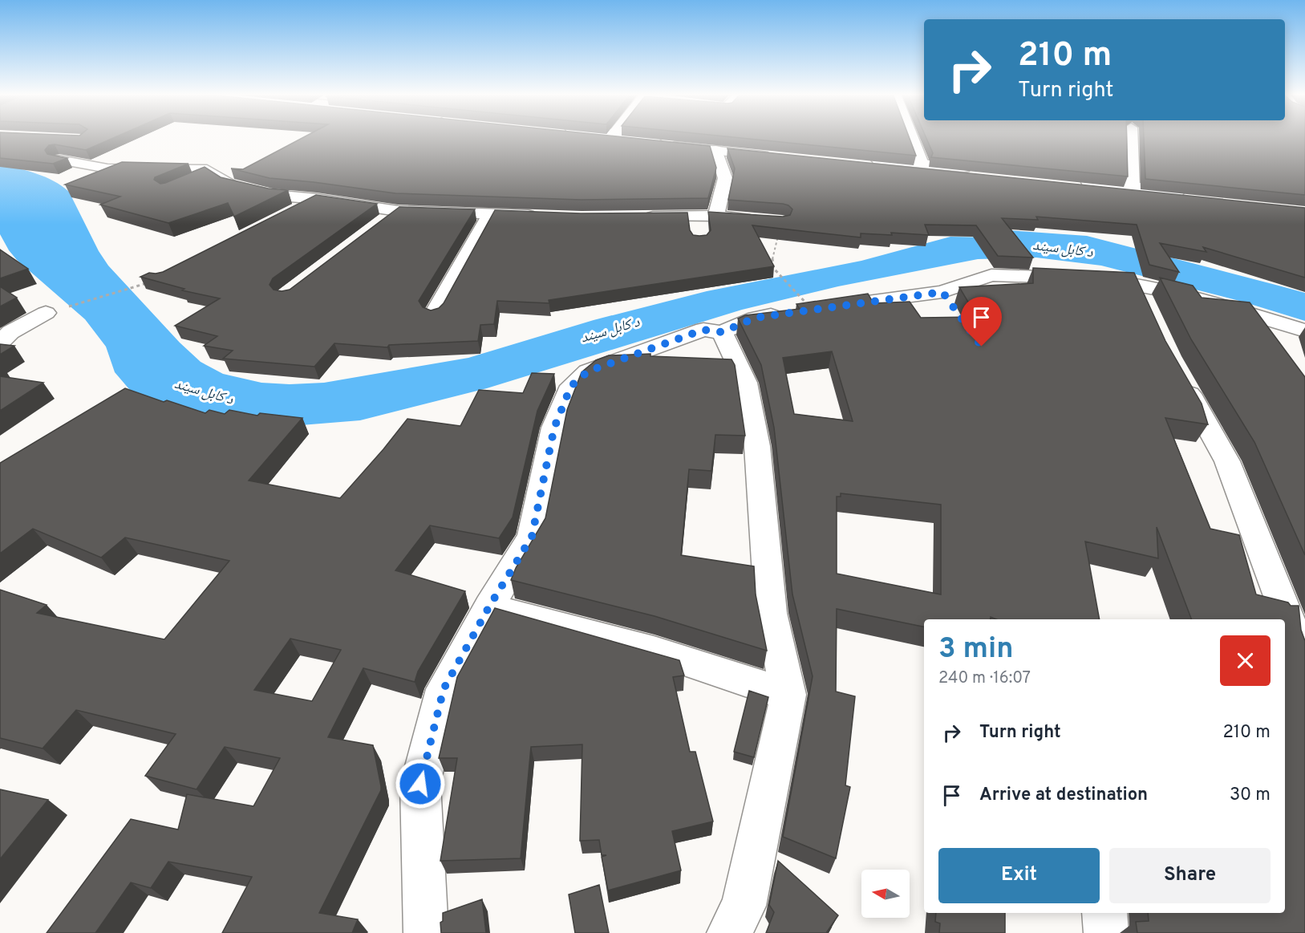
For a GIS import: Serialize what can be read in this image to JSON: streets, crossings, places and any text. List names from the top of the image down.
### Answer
{
  "water": ["د کابل سيند"],
  "north": "left",
  "page": {
    "turn": ["210 m", "Turn right"],
    "heading": ["3 min", "240 m · 16:07"],
    "list": [
      {
        "name": "Turn right",
        "value": "210 m"
      },
      {
        "name": "Arrive at destination",
        "value": "30 m"
      }
    ],
    "buttons": ["Exit", "Share"]
  }
}
